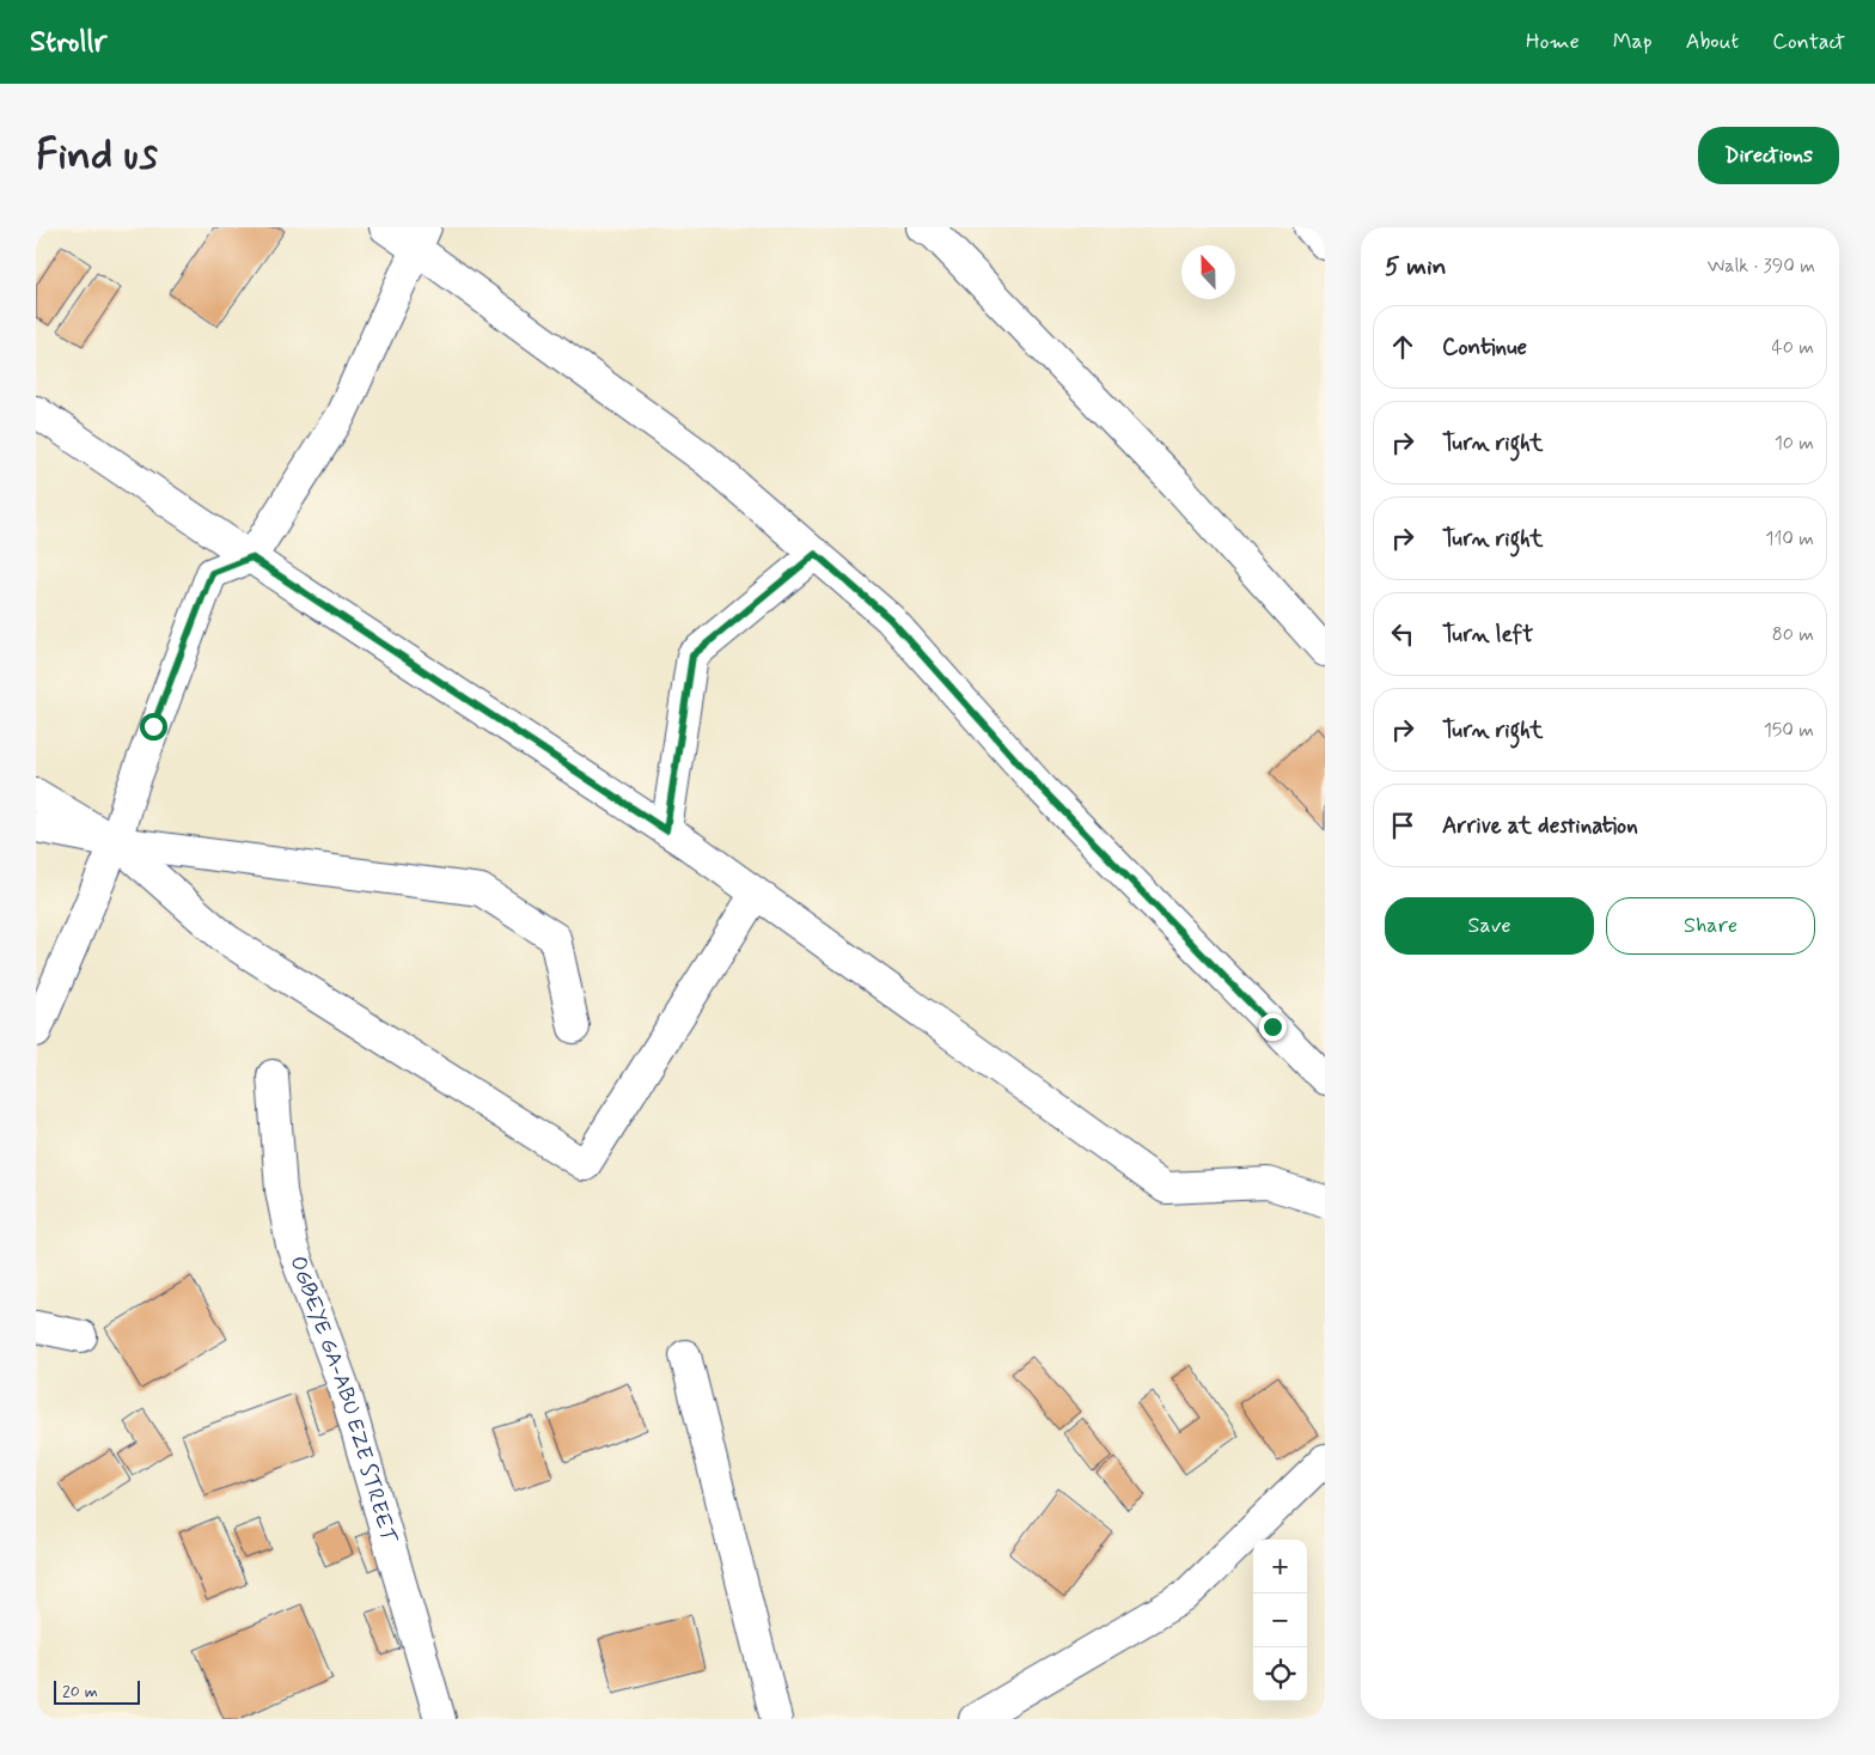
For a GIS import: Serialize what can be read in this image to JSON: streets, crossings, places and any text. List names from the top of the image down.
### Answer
{
  "streets": {
    "street": ["OGBEYE GA-ABU EZE STREET"]
  },
  "scale_bar": "20 m",
  "north": "top",
  "page": {
    "header": "Strollr",
    "nav": [
      "Home",
      "Map",
      "About",
      "Contact"
    ],
    "buttons": [
      "Directions",
      ["Save", "Share"]
    ],
    "title": "Find us",
    "heading": ["5 min", "Walk · 390 m"],
    "list": [
      ["Continue", "40 m"],
      ["Turn right", "10 m"],
      ["Turn right", "110 m"],
      ["Turn left", "80 m"],
      ["Turn right", "150 m"],
      "Arrive at destination"
    ],
    "map_buttons": ["+", "−"],
    "scale": "20 m"
  }
}
